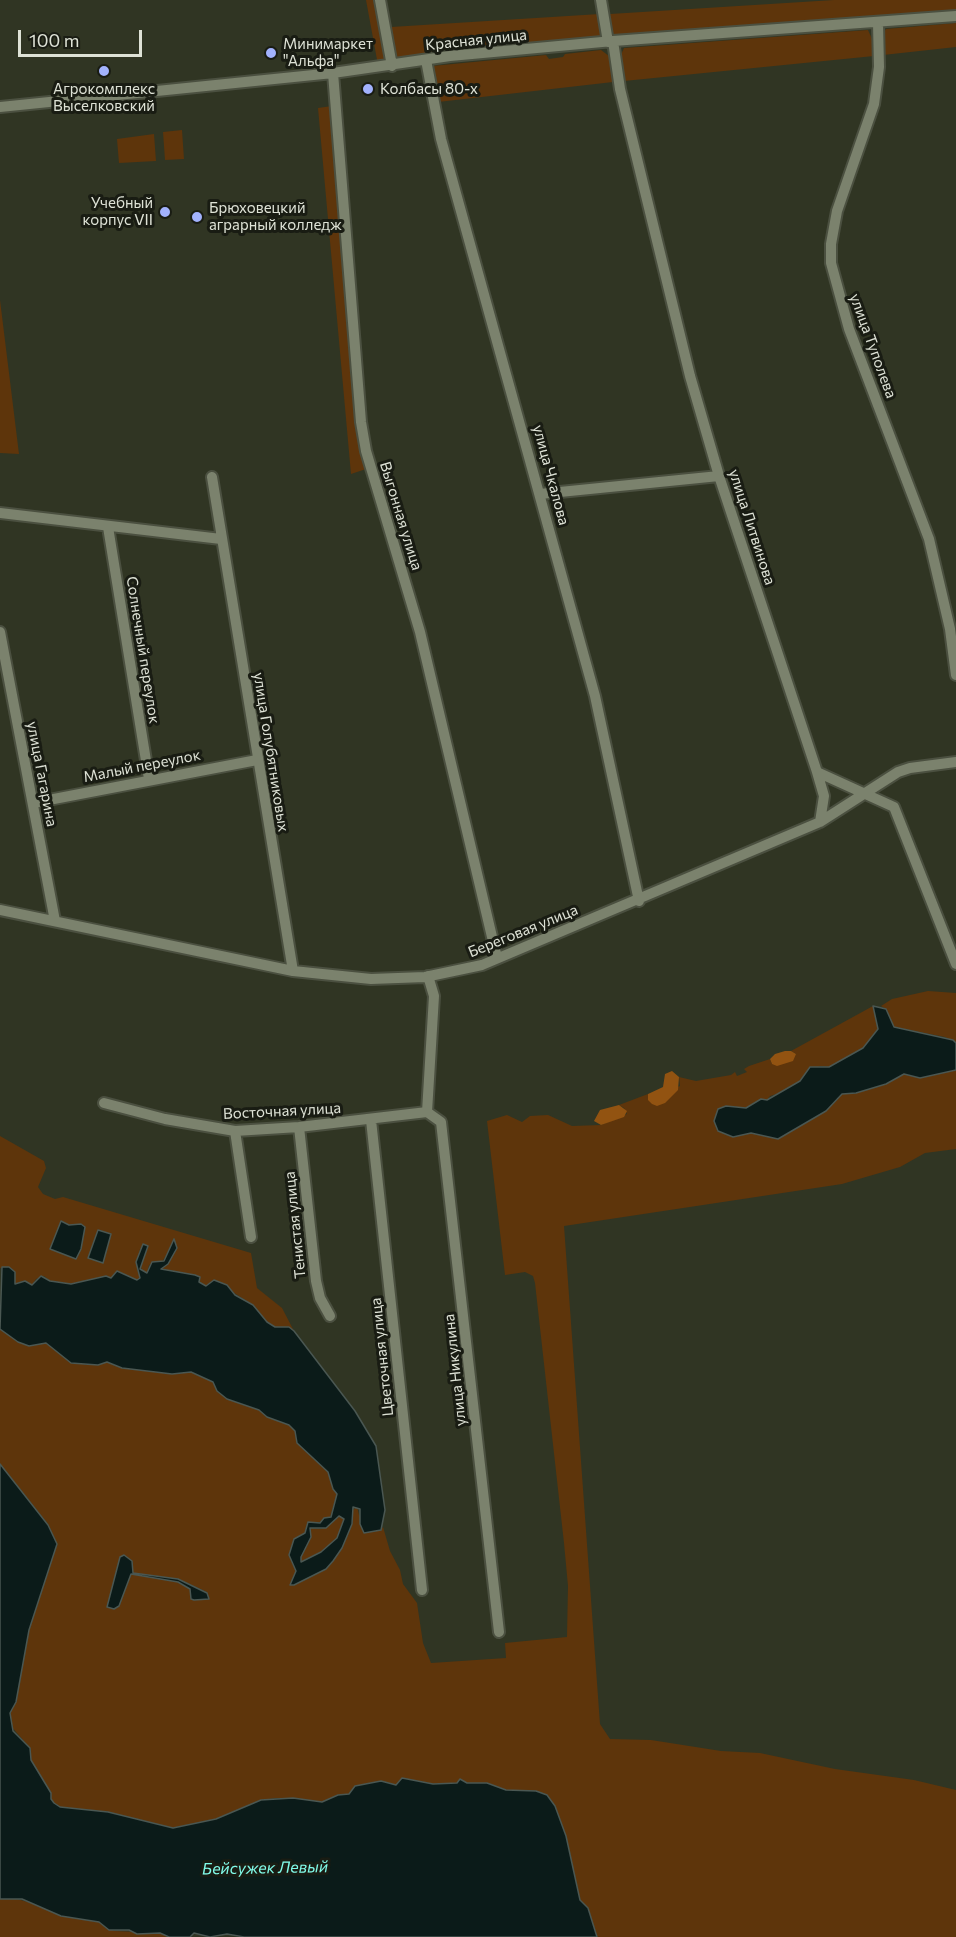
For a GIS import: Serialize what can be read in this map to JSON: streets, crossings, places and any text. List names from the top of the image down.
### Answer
{
  "streets": {
    "street": [
      "Красная улица",
      "улица Туполева",
      "улица Чкалова",
      "Выгонная улица",
      "улица Литвинова",
      "Солнечный переулок",
      "улица Голубятниковых",
      "Малый переулок",
      "улица Гагарина",
      "Береговая улица",
      "Восточная улица",
      "Тенистая улица",
      "Цветочная улица",
      "улица Никулина"
    ]
  },
  "crossings": [
    ["Красная улица", "улица Туполева"],
    ["Красная улица", "улица Чкалова"],
    ["Красная улица", "Выгонная улица"],
    ["Красная улица", "улица Литвинова"],
    ["улица Чкалова", "Береговая улица"],
    ["Выгонная улица", "Береговая улица"],
    ["улица Литвинова", "Береговая улица"],
    ["Солнечный переулок", "Малый переулок"],
    ["улица Голубятниковых", "Малый переулок"],
    ["улица Голубятниковых", "Береговая улица"],
    ["Малый переулок", "улица Гагарина"],
    ["улица Гагарина", "Береговая улица"],
    ["Восточная улица", "Тенистая улица"],
    ["Восточная улица", "Цветочная улица"],
    ["Восточная улица", "улица Никулина"]
  ],
  "water": ["Бейсужек Левый"],
  "places": [
    "Минимаркет \"Альфа\"",
    "Агрокомплекс Выселковский",
    "Колбасы 80-х",
    "Учебный корпус VII",
    "Брюховецкий аграрный колледж"
  ],
  "scale_bar": "100 m"
}
